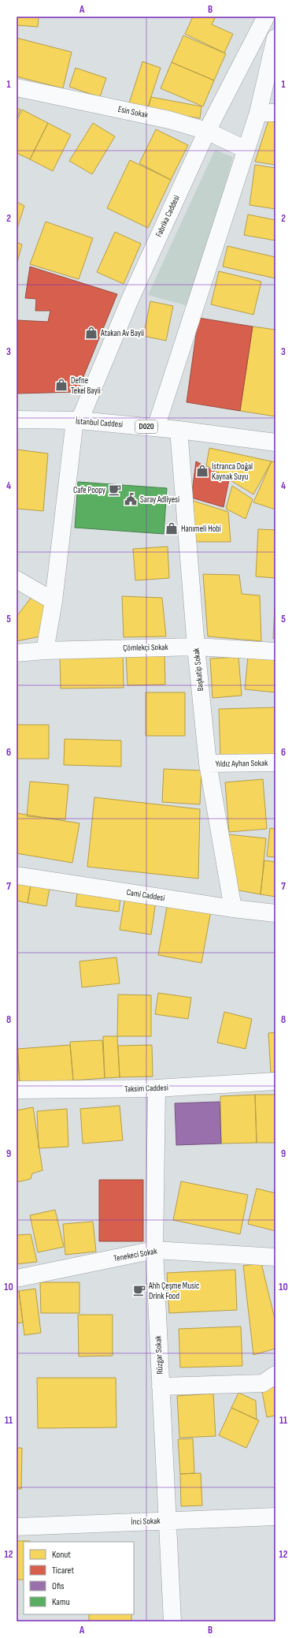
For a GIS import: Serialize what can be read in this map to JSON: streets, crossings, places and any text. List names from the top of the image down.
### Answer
{
  "streets": {
    "main road": [
      "Esin Sokak",
      "Fabrika Caddesi",
      "İstanbul Caddesi",
      "D020",
      "Çömlekçi Sokak",
      "Başkatip Sokak",
      "Yıldız Ayhan Sokak",
      "Cami Caddesi",
      "Taksim Caddesi",
      "Tenekeci Sokak",
      "Rüzgar Sokak",
      "İnci Sokak"
    ]
  },
  "crossings": [
    ["Esin Sokak", "Fabrika Caddesi"],
    ["Fabrika Caddesi", "İstanbul Caddesi"],
    ["Fabrika Caddesi", "Çömlekçi Sokak"],
    ["İstanbul Caddesi", "Başkatip Sokak"],
    ["Çömlekçi Sokak", "Başkatip Sokak"],
    ["Başkatip Sokak", "Yıldız Ayhan Sokak"],
    ["Başkatip Sokak", "Cami Caddesi"],
    ["Taksim Caddesi", "Rüzgar Sokak"],
    ["Tenekeci Sokak", "Rüzgar Sokak"],
    ["Rüzgar Sokak", "İnci Sokak"]
  ],
  "places": {
    "shop": [
      "Atakan Av Bayii",
      "Defne Tekel Bayii",
      "Istranca Doğal Kaynak Suyu",
      "Hanımeli Hobi"
    ],
    "cafe": ["Cafe Poopy", "Ahh Çeşme Music Drink Food"],
    "public building": ["Saray Adliyesi"]
  },
  "legend": [
    "Konut",
    "Ticaret",
    "Ofis",
    "Kamu"
  ],
  "grid": {
    "columns": ["A", "B"],
    "rows": [
      "1",
      "2",
      "3",
      "4",
      "5",
      "6",
      "7",
      "8",
      "9",
      "10",
      "11",
      "12"
    ]
  }
}
